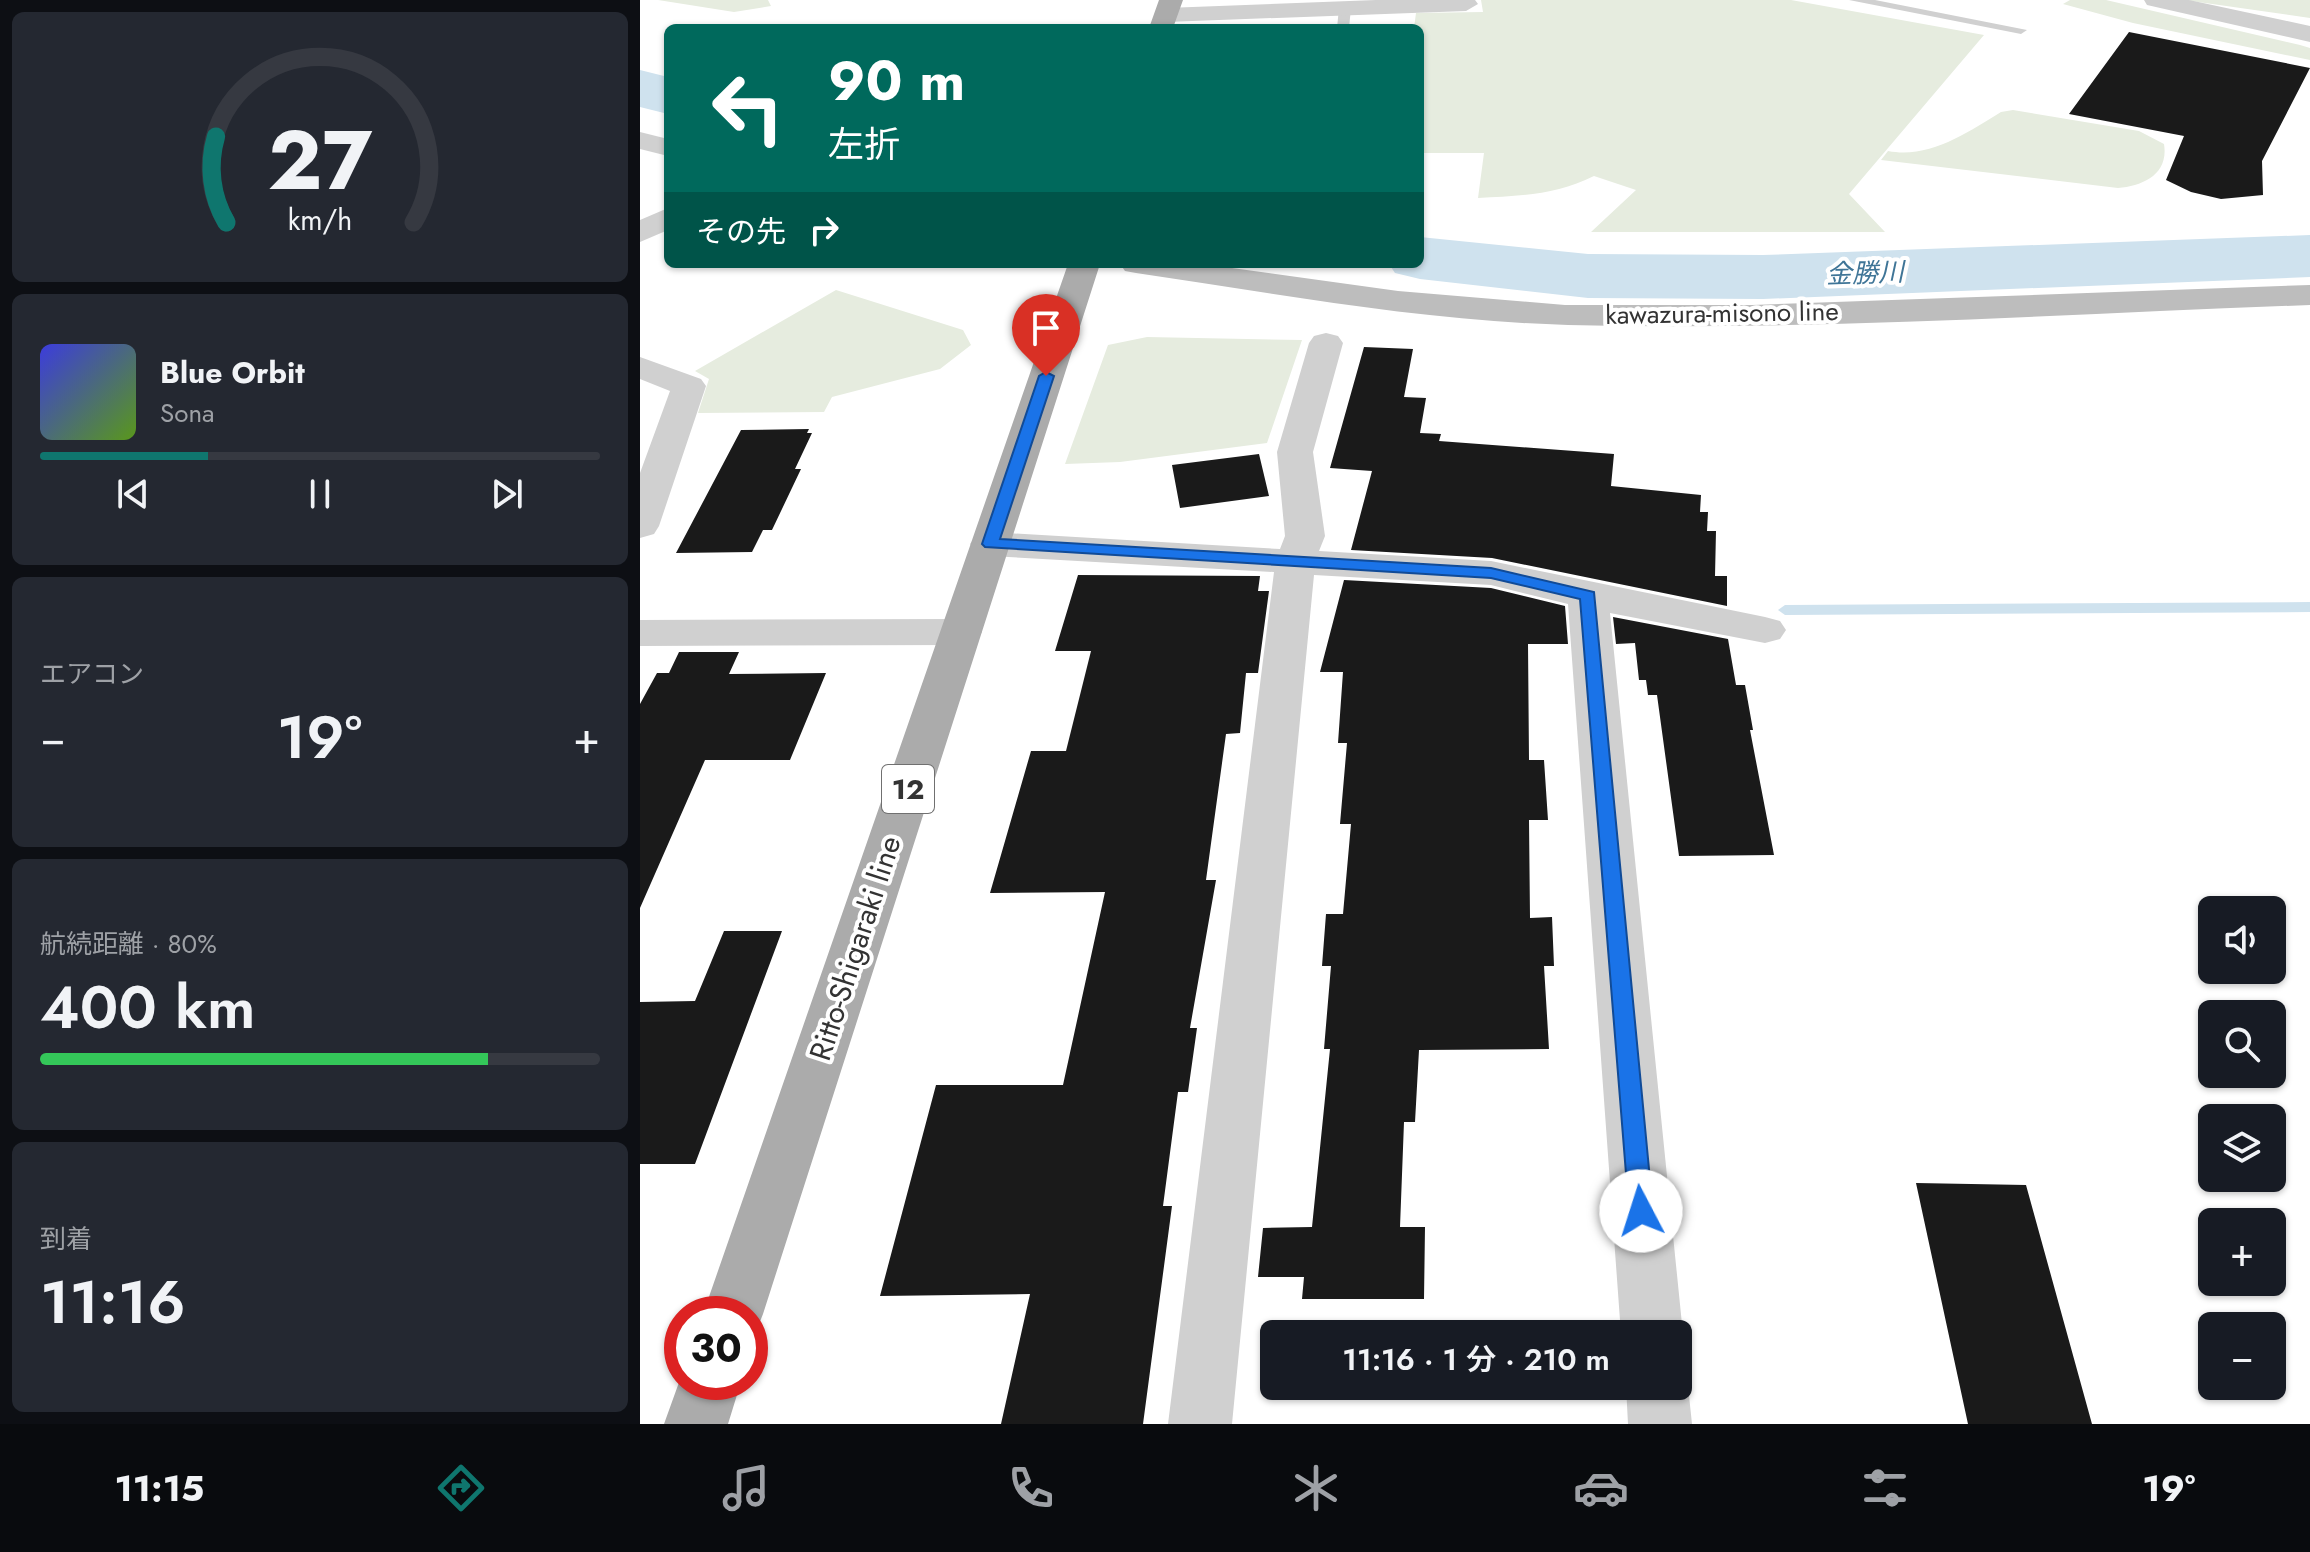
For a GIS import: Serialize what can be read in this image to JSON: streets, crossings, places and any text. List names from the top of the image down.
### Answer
{
  "streets": {
    "main road": ["kawazura-misono line", "12", "Ritto-Shigaraki line"]
  },
  "water": ["金勝川"],
  "page": {
    "turn": ["90 m", "左折"],
    "then": "その先",
    "song": ["Blue Orbit", "Sona"],
    "tile": [
      "エアコン",
      ["航続距離 · 80%", "400 km"],
      ["到着", "11:16"]
    ],
    "heat": ["−", "19°", "+"],
    "map_buttons": ["+", "−"],
    "limit": "30",
    "trip": "11:16 · 1 分 · 210 m",
    "tabs": ["11:15", "19°"],
    "gauge": ["27", "km/h"]
  }
}
